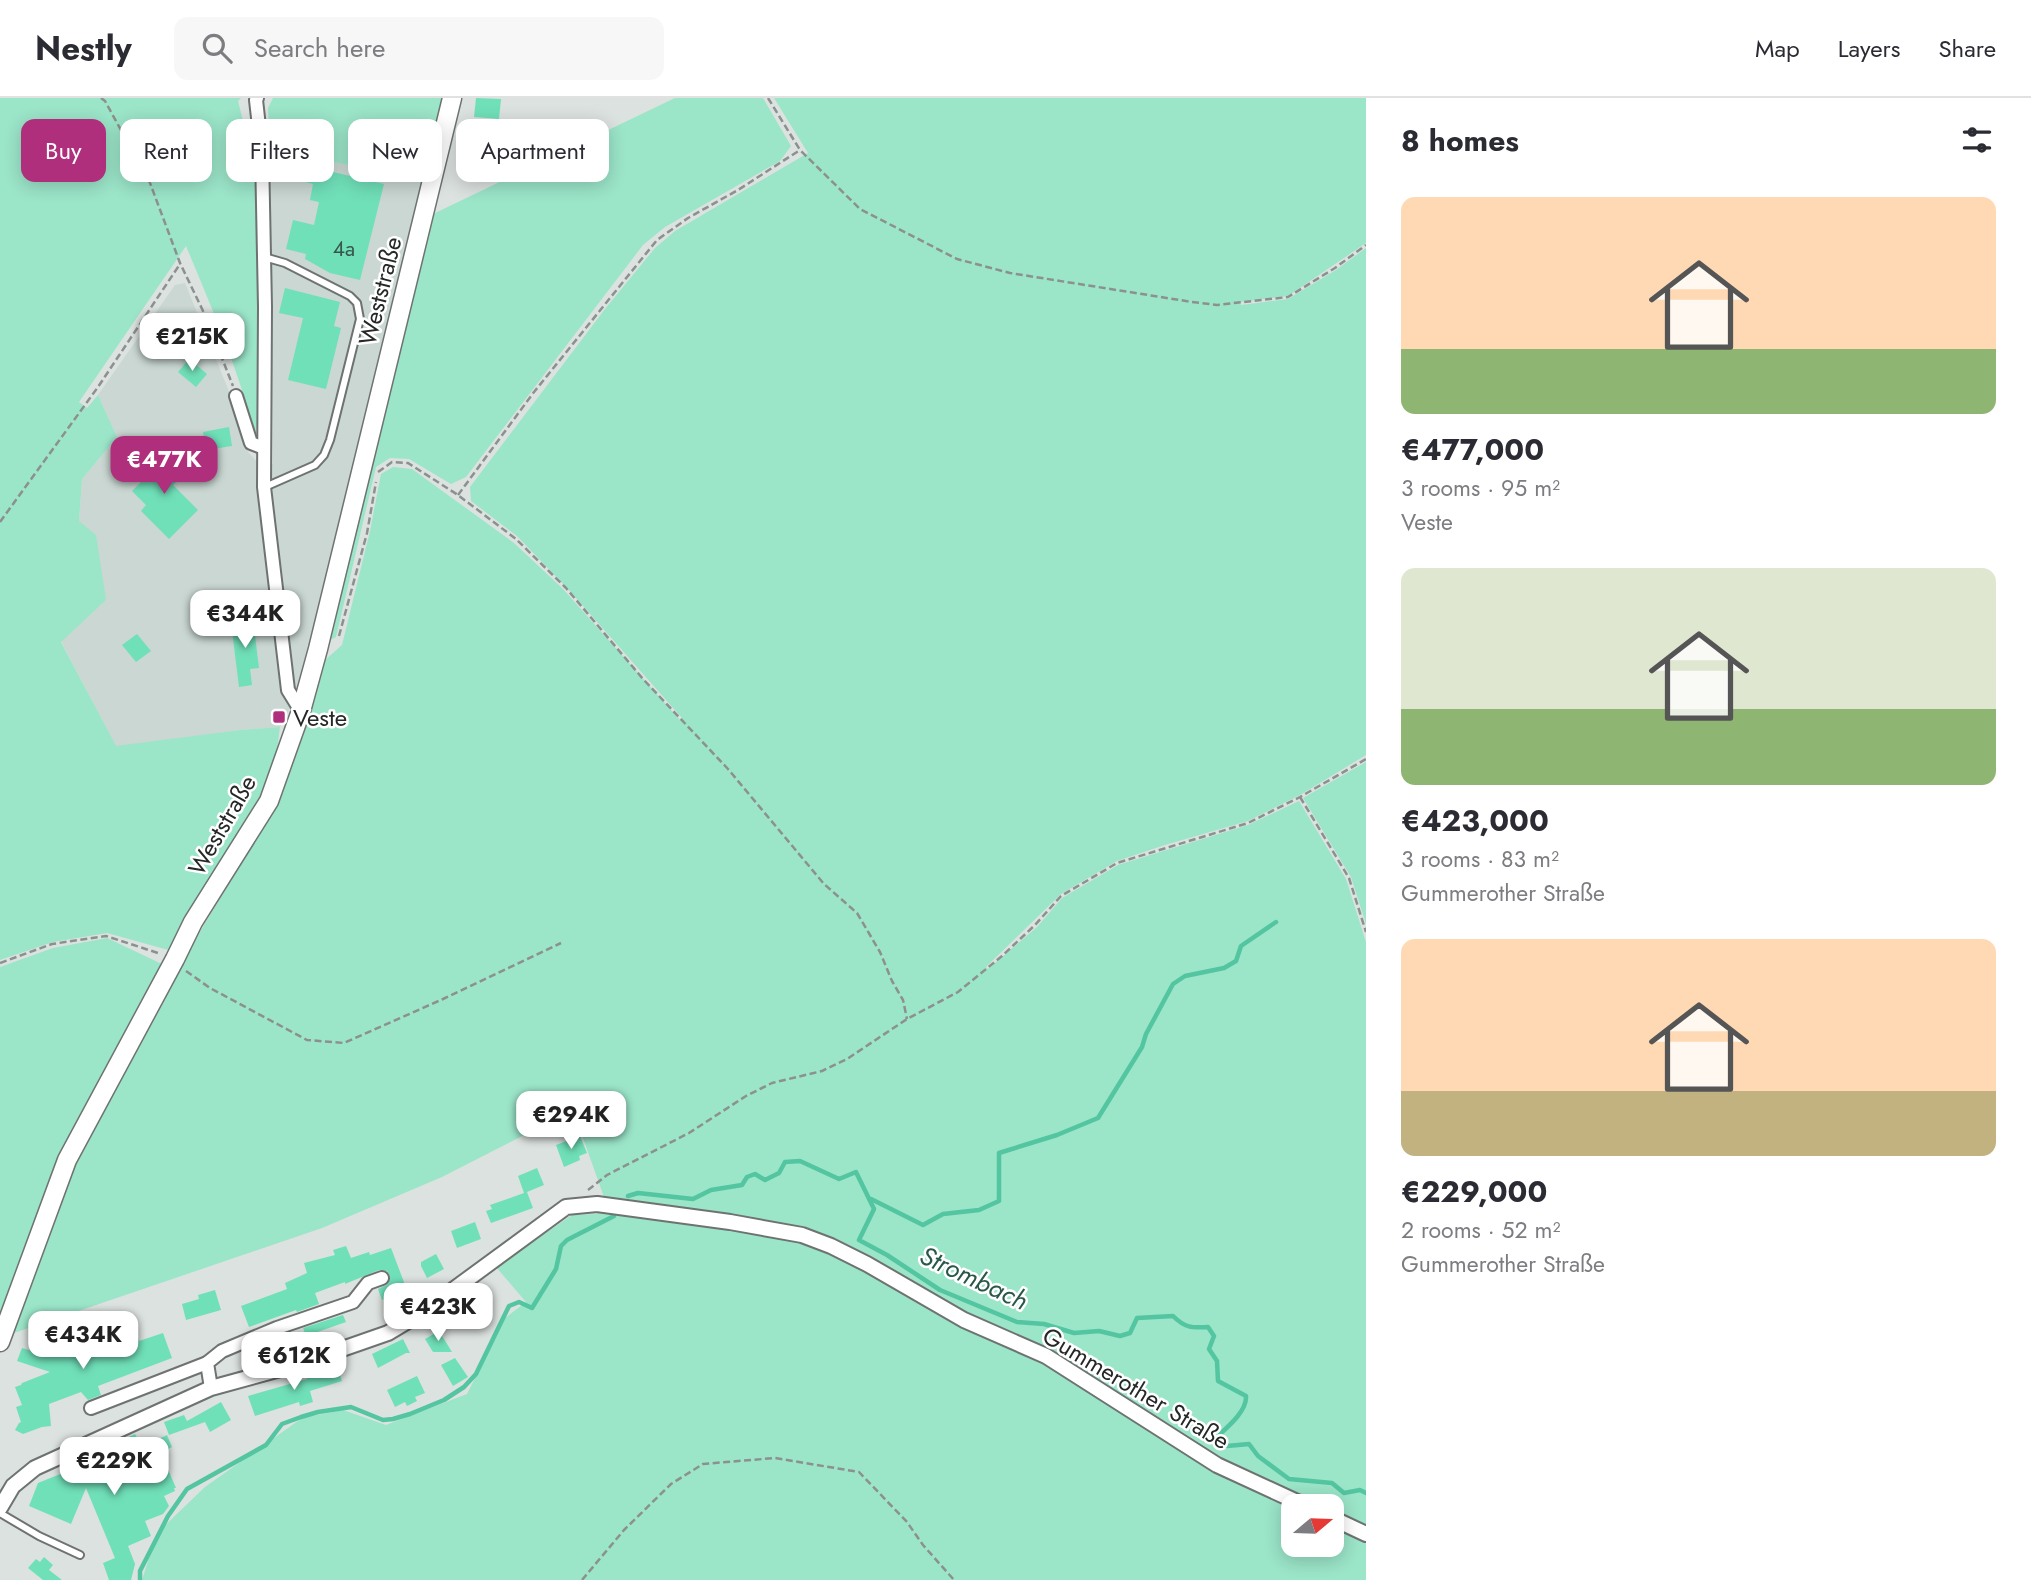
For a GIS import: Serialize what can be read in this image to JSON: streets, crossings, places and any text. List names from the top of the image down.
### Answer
{
  "streets": {
    "main road": ["Weststraße"],
    "street": ["Gummerother Straße"]
  },
  "water": ["Strombach"],
  "places": {
    "transit": ["Veste"]
  },
  "house_numbers": ["4a"],
  "north": "right",
  "page": {
    "header": "Nestly",
    "search": "Search here",
    "nav": ["Map", "Layers", "Share"],
    "heading": "8 homes",
    "chip": [
      "Buy",
      "Rent",
      "Filters",
      "New",
      "Apartment"
    ],
    "list": [
      {
        "name": "€477,000",
        "note": "3 rooms · 95 m² · Veste"
      },
      {
        "name": "€423,000",
        "note": "3 rooms · 83 m² · Gummerother Straße"
      },
      {
        "name": "€229,000",
        "note": "2 rooms · 52 m² · Gummerother Straße"
      }
    ],
    "price": [
      "€215K",
      "€477K",
      "€344K",
      "€294K",
      "€423K",
      "€434K",
      "€612K",
      "€229K"
    ]
  }
}
